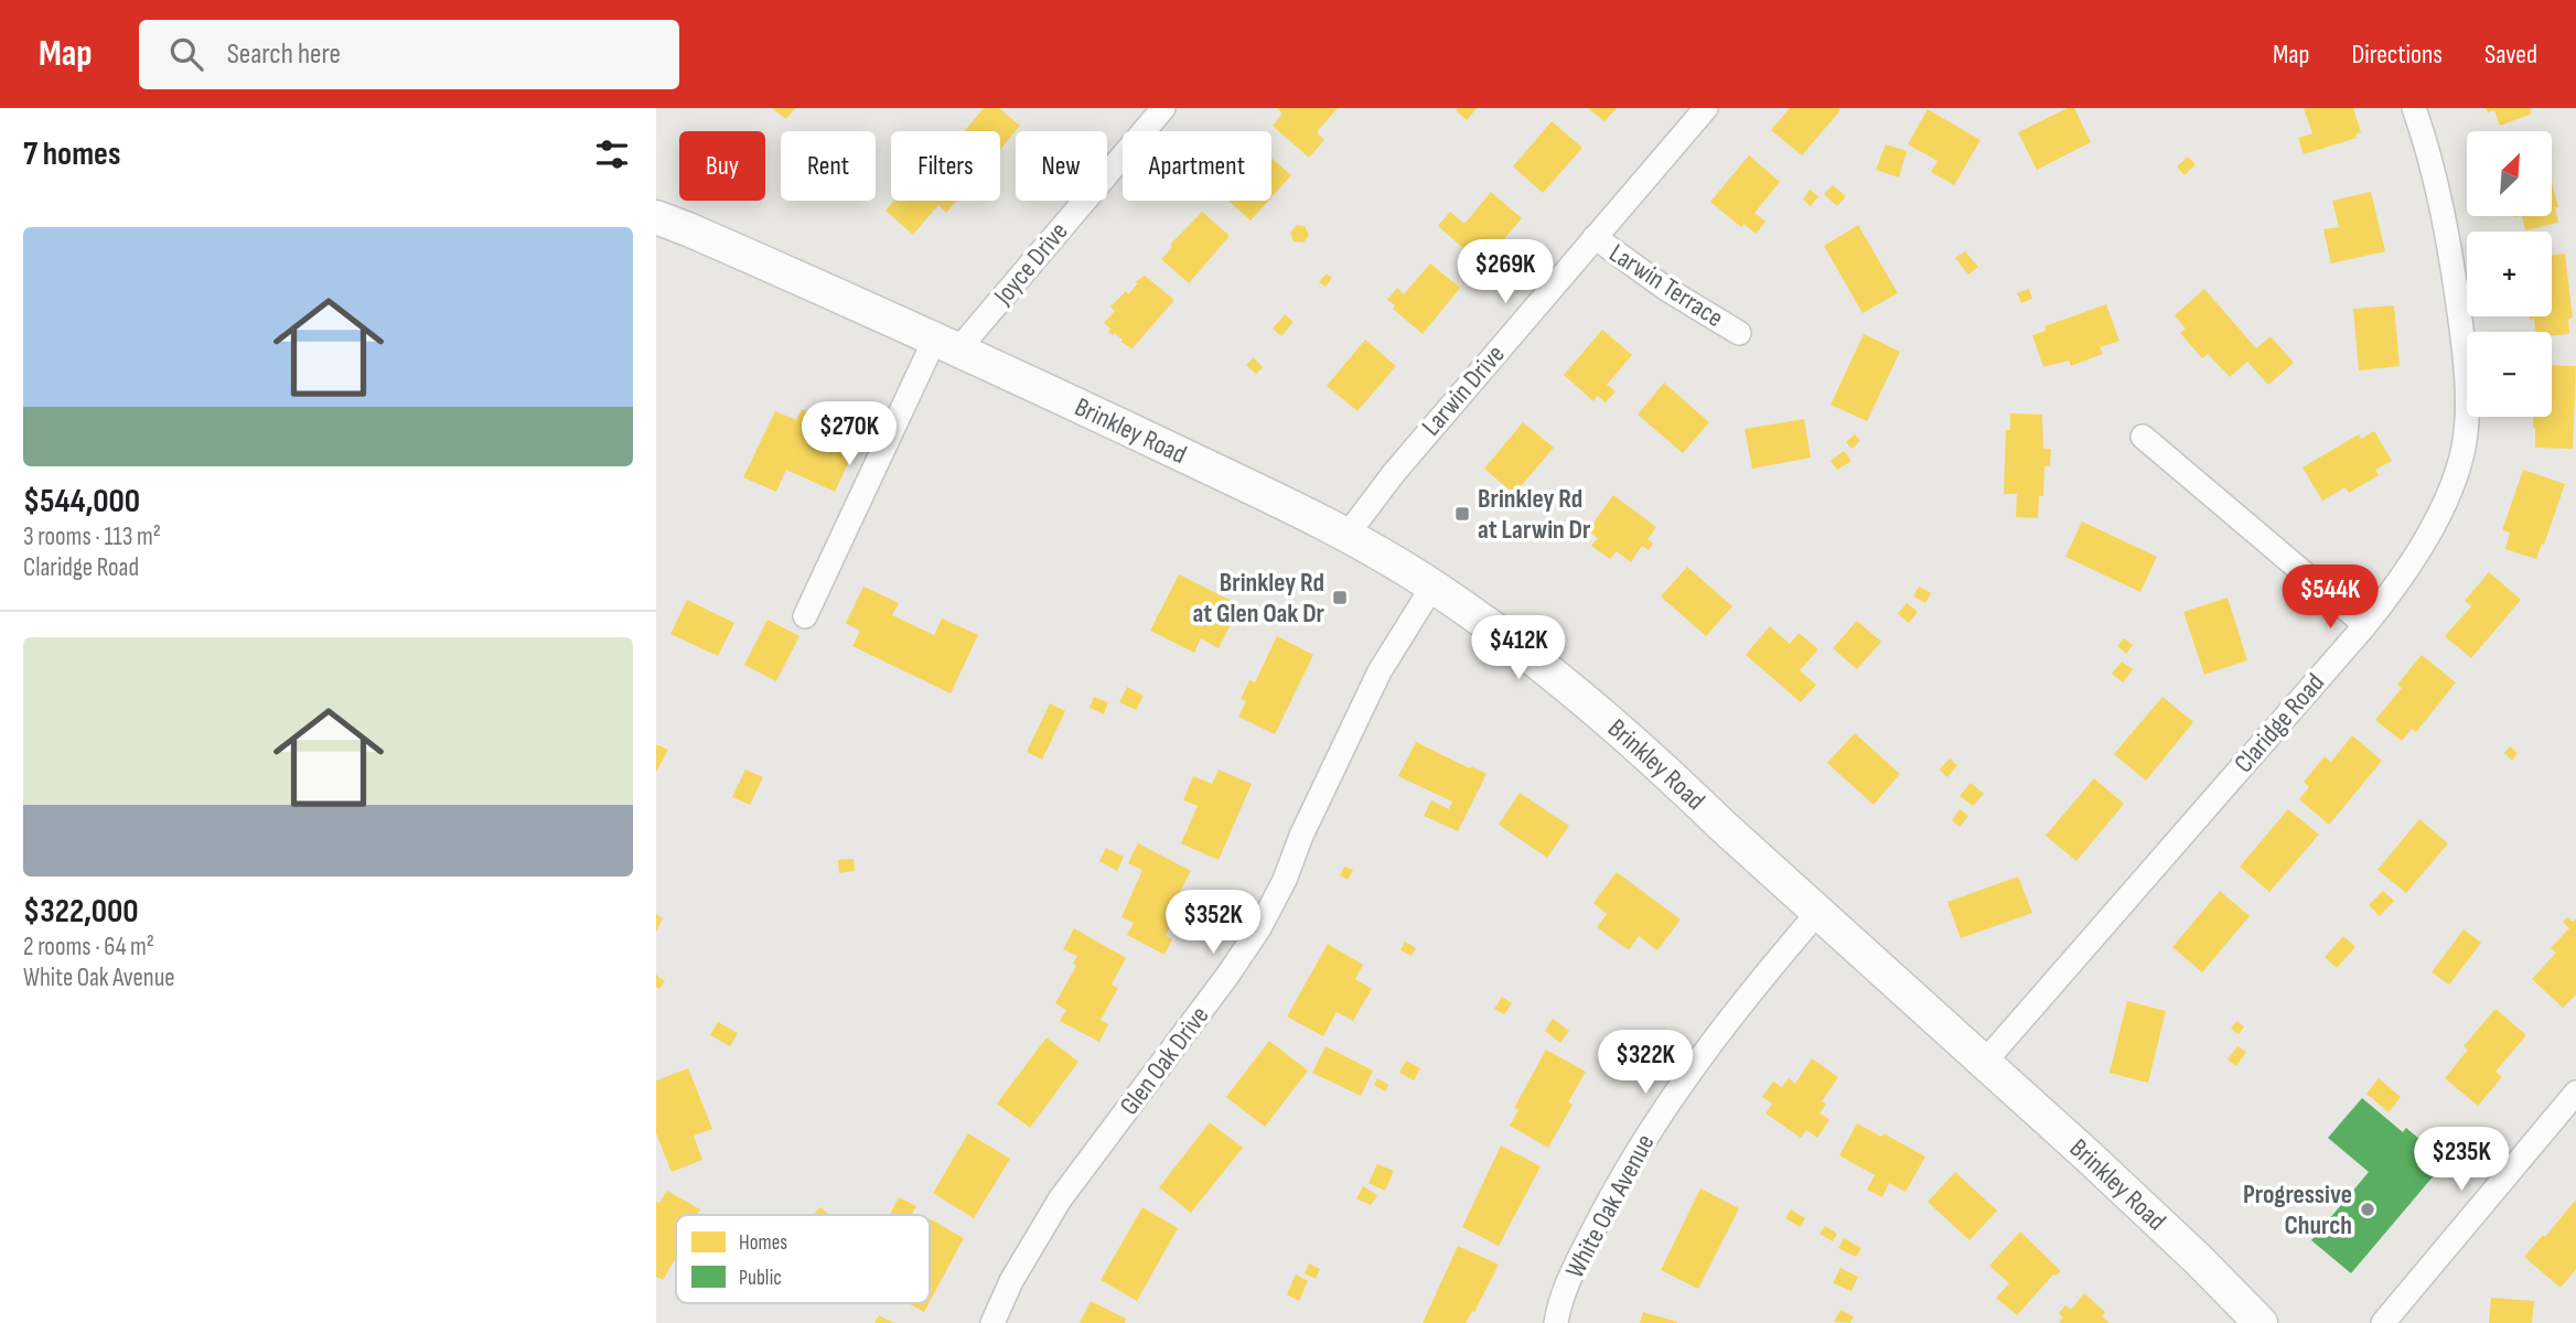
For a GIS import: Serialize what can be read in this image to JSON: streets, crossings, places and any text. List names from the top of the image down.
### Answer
{
  "streets": {
    "main road": ["Brinkley Road"],
    "street": [
      "Joyce Drive",
      "Larwin Terrace",
      "Larwin Drive",
      "Claridge Road",
      "Glen Oak Drive",
      "White Oak Avenue"
    ]
  },
  "crossings": [
    ["Joyce Drive", "Brinkley Road"],
    ["Larwin Terrace", "Larwin Drive"],
    ["Larwin Drive", "Brinkley Road"],
    ["Brinkley Road", "Claridge Road"],
    ["Brinkley Road", "Glen Oak Drive"],
    ["Brinkley Road", "White Oak Avenue"]
  ],
  "places": {
    "transit": ["Brinkley Rd at Larwin Dr", "Brinkley Rd at Glen Oak Dr"],
    "other": ["Progressive Church"]
  },
  "legend": ["Homes", "Public"],
  "north": "top right",
  "page": {
    "header": "Map",
    "search": "Search here",
    "nav": ["Map", "Directions", "Saved"],
    "heading": "7 homes",
    "map_buttons": ["+", "−"],
    "chip": [
      "Buy",
      "Rent",
      "Filters",
      "New",
      "Apartment"
    ],
    "list": [
      {
        "name": "$544,000",
        "note": "3 rooms · 113 m² · Claridge Road"
      },
      {
        "name": "$322,000",
        "note": "2 rooms · 64 m² · White Oak Avenue"
      }
    ],
    "price": [
      "$269K",
      "$270K",
      "$544K",
      "$412K",
      "$352K",
      "$322K",
      "$235K"
    ]
  }
}
